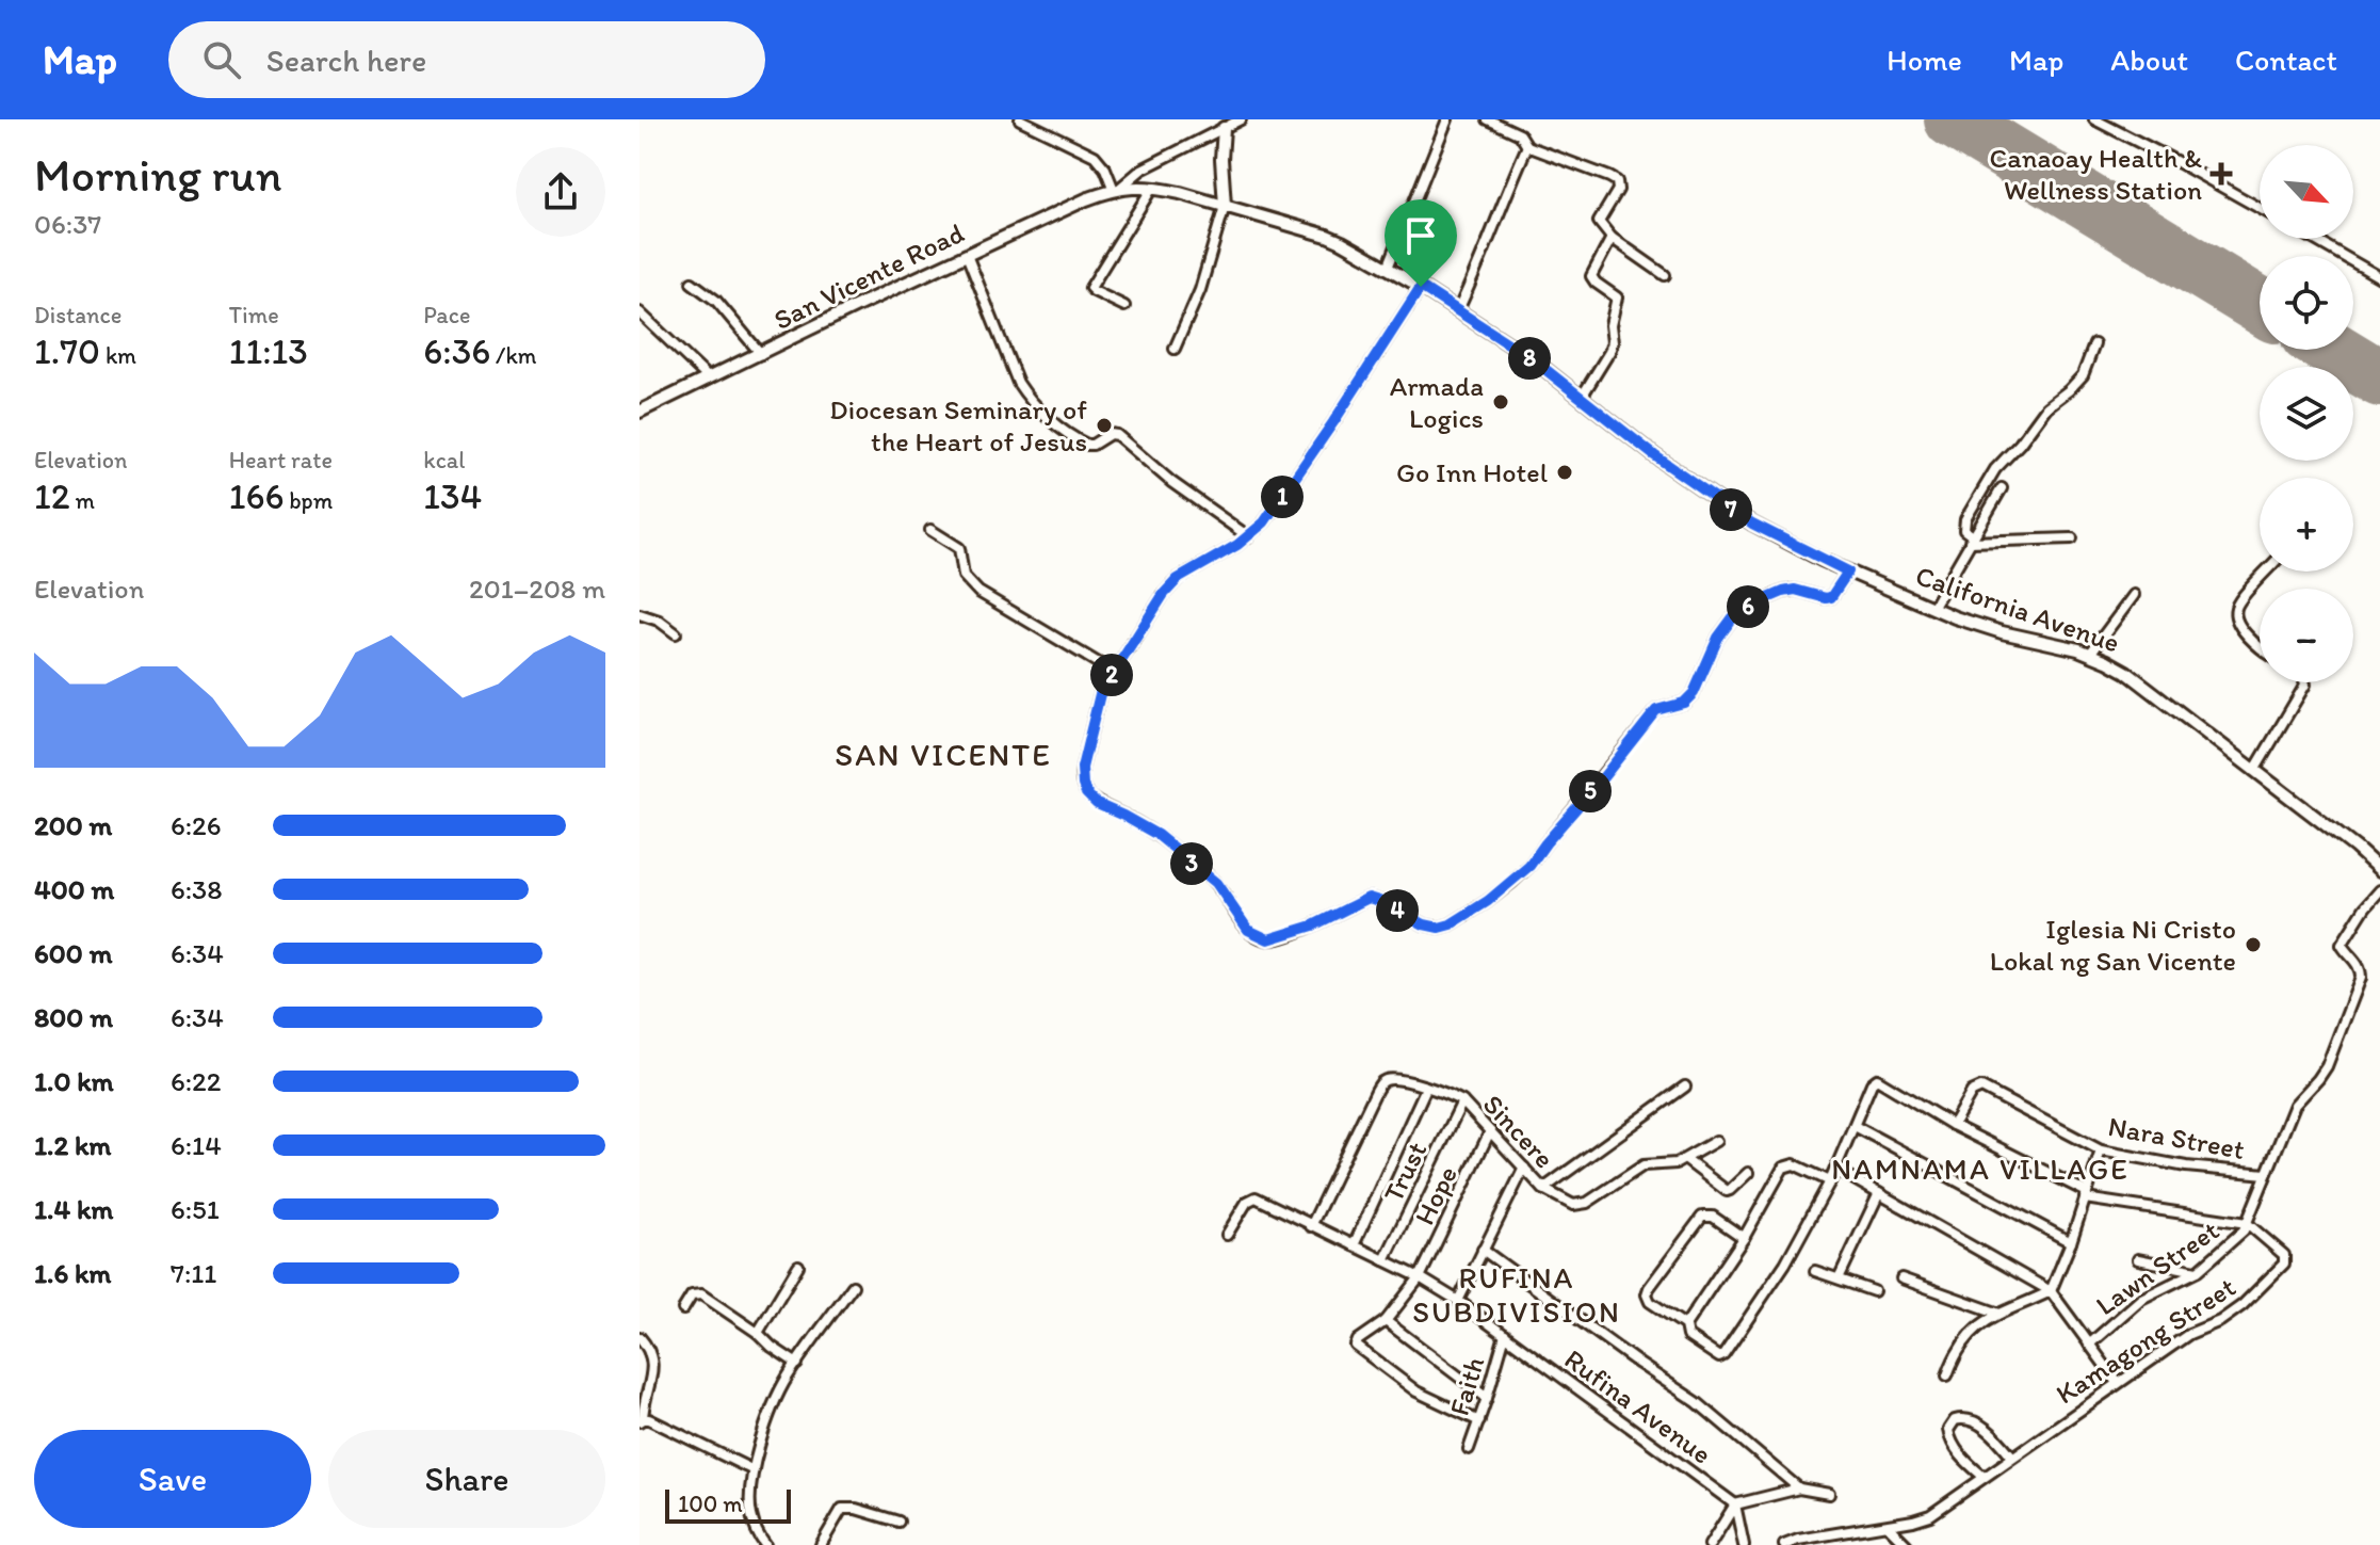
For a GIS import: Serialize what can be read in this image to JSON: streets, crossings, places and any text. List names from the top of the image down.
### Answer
{
  "streets": {
    "street": [
      "San Vicente Road",
      "California Avenue",
      "Sincere",
      "Nara Street",
      "Trust",
      "Hope",
      "Lawn Street",
      "Kamagong Street",
      "Faith",
      "Rufina Avenue"
    ]
  },
  "crossings": [
    ["San Vicente Road", "California Avenue"],
    ["Sincere", "Trust"],
    ["Sincere", "Hope"],
    ["Sincere", "Rufina Avenue"],
    ["Trust", "Rufina Avenue"],
    ["Hope", "Faith"],
    ["Hope", "Rufina Avenue"],
    ["Lawn Street", "Kamagong Street"],
    ["Faith", "Rufina Avenue"]
  ],
  "districts": ["SAN VICENTE", "NAMNAMA VILLAGE", "RUFINA SUBDIVISION"],
  "places": {
    "health": ["Canaoay Health & Wellness Station"],
    "other": [
      "Armada Logics",
      "Diocesan Seminary of the Heart of Jesus",
      "Go Inn Hotel",
      "Iglesia Ni Cristo Lokal ng San Vicente"
    ]
  },
  "scale_bar": "100 m",
  "north": "bottom right",
  "page": {
    "header": "Map",
    "search": "Search here",
    "nav": [
      "Home",
      "Map",
      "About",
      "Contact"
    ],
    "heading": ["Morning run", "06:37"],
    "map_buttons": ["+", "−"],
    "stats": [
      ["Distance", "1.70 km"],
      ["Time", "11:13"],
      ["Pace", "6:36 /km"],
      ["Elevation", "12 m"],
      ["Heart rate", "166 bpm"],
      ["kcal", "134"]
    ],
    "pins": [
      "8",
      "1",
      "7",
      "6",
      "2",
      "5",
      "3",
      "4"
    ],
    "chart": ["Elevation", "201–208 m"],
    "list": [
      {
        "name": "200 m",
        "note": "6:26"
      },
      {
        "name": "400 m",
        "note": "6:38"
      },
      {
        "name": "600 m",
        "note": "6:34"
      },
      {
        "name": "800 m",
        "note": "6:34"
      },
      {
        "name": "1.0 km",
        "note": "6:22"
      },
      {
        "name": "1.2 km",
        "note": "6:14"
      },
      {
        "name": "1.4 km",
        "note": "6:51"
      },
      {
        "name": "1.6 km",
        "note": "7:11"
      }
    ],
    "buttons": ["Save", "Share"],
    "scale": "100 m"
  }
}
